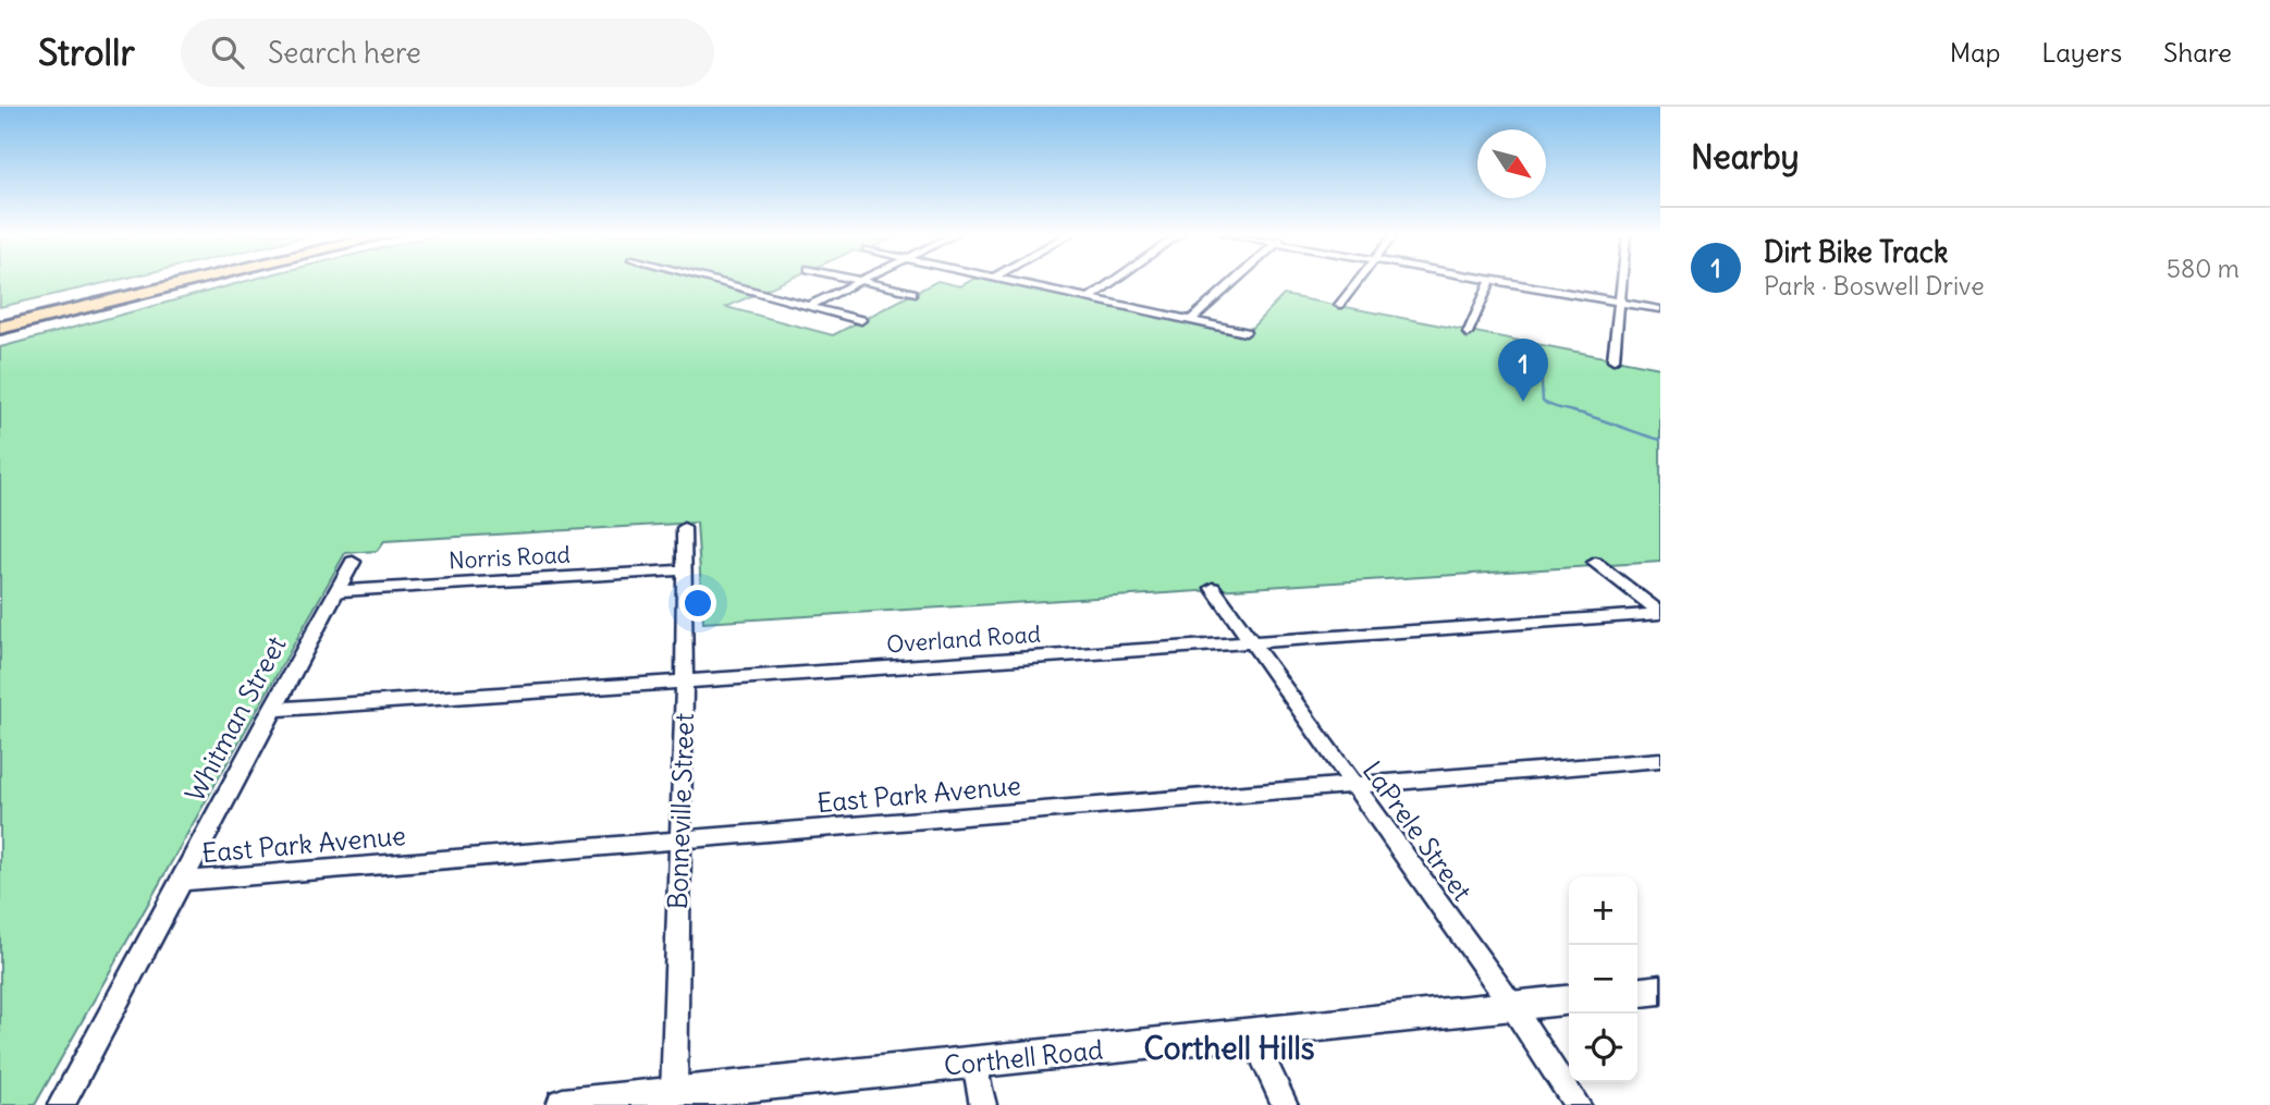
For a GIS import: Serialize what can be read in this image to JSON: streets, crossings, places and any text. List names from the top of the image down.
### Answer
{
  "streets": {
    "street": [
      "Norris Road",
      "Overland Road",
      "Whitman Street",
      "East Park Avenue",
      "Bonneville Street",
      "LaPrele Street",
      "Corthell Road"
    ]
  },
  "crossings": [
    ["Norris Road", "Whitman Street"],
    ["Norris Road", "Bonneville Street"],
    ["Overland Road", "Whitman Street"],
    ["Overland Road", "Bonneville Street"],
    ["Overland Road", "LaPrele Street"],
    ["Whitman Street", "East Park Avenue"],
    ["East Park Avenue", "Bonneville Street"],
    ["East Park Avenue", "LaPrele Street"],
    ["Bonneville Street", "Corthell Road"],
    ["LaPrele Street", "Corthell Road"]
  ],
  "districts": ["Corthell Hills"],
  "north": "bottom right",
  "page": {
    "header": "Strollr",
    "search": "Search here",
    "nav": ["Map", "Layers", "Share"],
    "heading": "Nearby",
    "list": [
      {
        "mark": "1",
        "name": "Dirt Bike Track",
        "note": "Park · Boswell Drive",
        "value": "580 m"
      }
    ],
    "pins": "1",
    "map_buttons": ["+", "−"]
  }
}
